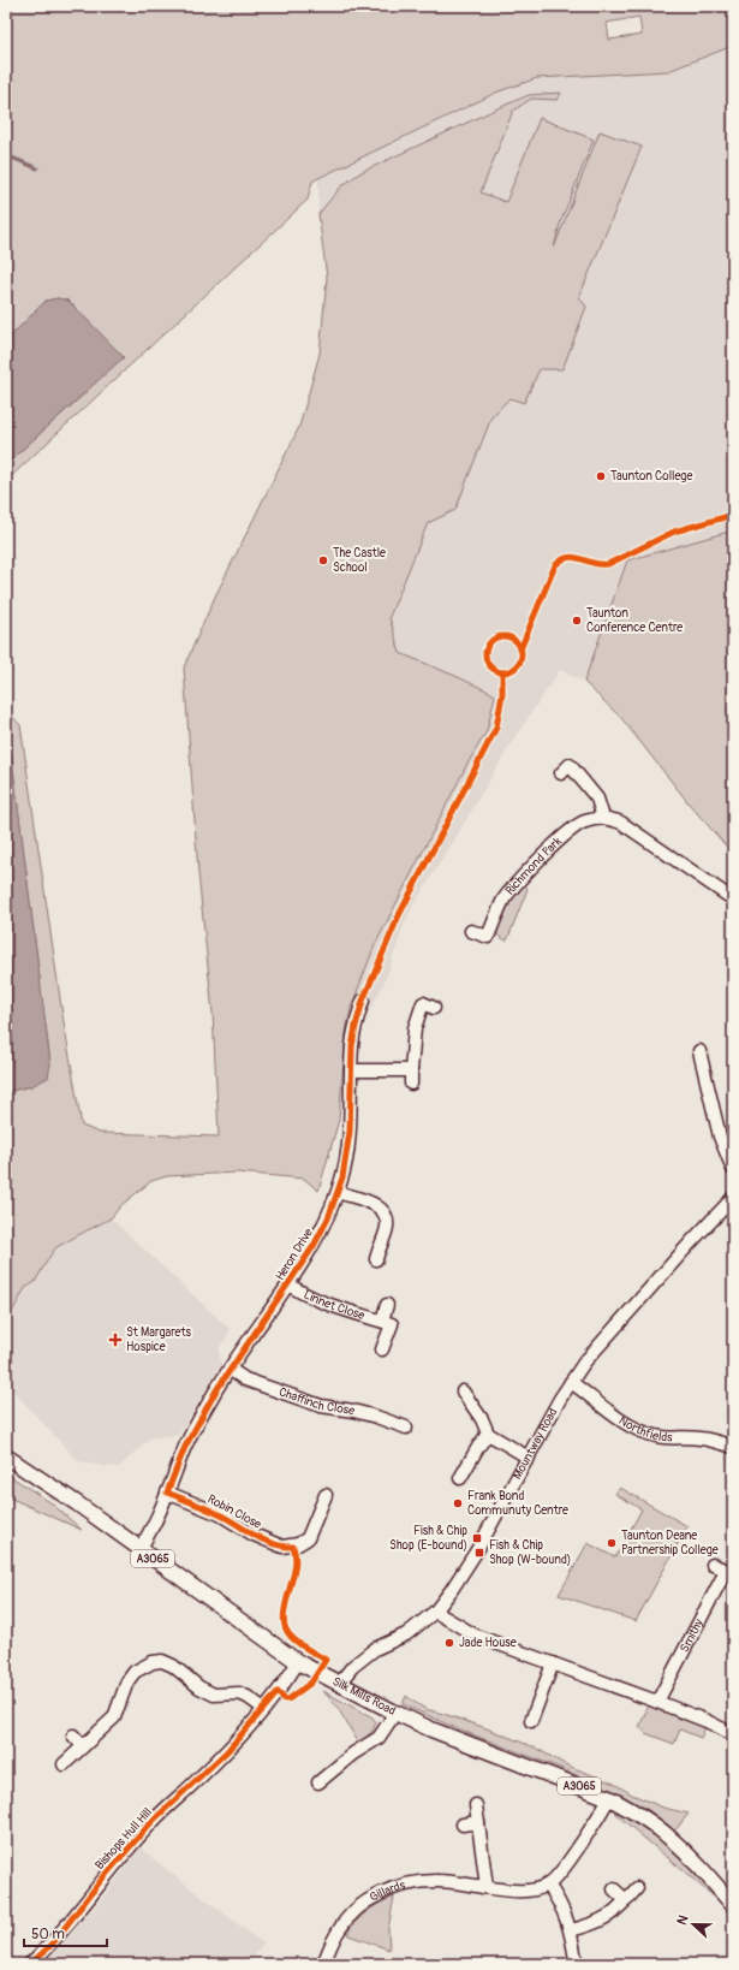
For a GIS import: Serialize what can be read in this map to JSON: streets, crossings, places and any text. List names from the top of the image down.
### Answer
{
  "streets": {
    "main road": ["A3065", "Silk Mills Road"],
    "street": [
      "Richmond Park",
      "Heron Drive",
      "Linnet Close",
      "Chaffinch Close",
      "Northfields",
      "Mountway Road",
      "Robin Close",
      "Smithy",
      "Bishops Hull Hill",
      "Gillards"
    ]
  },
  "crossings": [
    ["Heron Drive", "Linnet Close"],
    ["Heron Drive", "Chaffinch Close"],
    ["Heron Drive", "Robin Close"],
    ["Heron Drive", "Silk Mills Road"],
    ["Northfields", "Mountway Road"],
    ["Mountway Road", "Silk Mills Road"],
    ["Silk Mills Road", "Bishops Hull Hill"]
  ],
  "places": {
    "other": [
      "Taunton College",
      "The Castle School",
      "Taunton Conference Centre",
      "Frank Bond Communuty Centre",
      "Taunton Deane Partnership College",
      "Jade House"
    ],
    "health": ["St Margarets Hospice"],
    "transit": ["Fish & Chip Shop (E-bound)", "Fish & Chip Shop (W-bound)"]
  },
  "scale_bar": "50 m",
  "north": "left"
}
